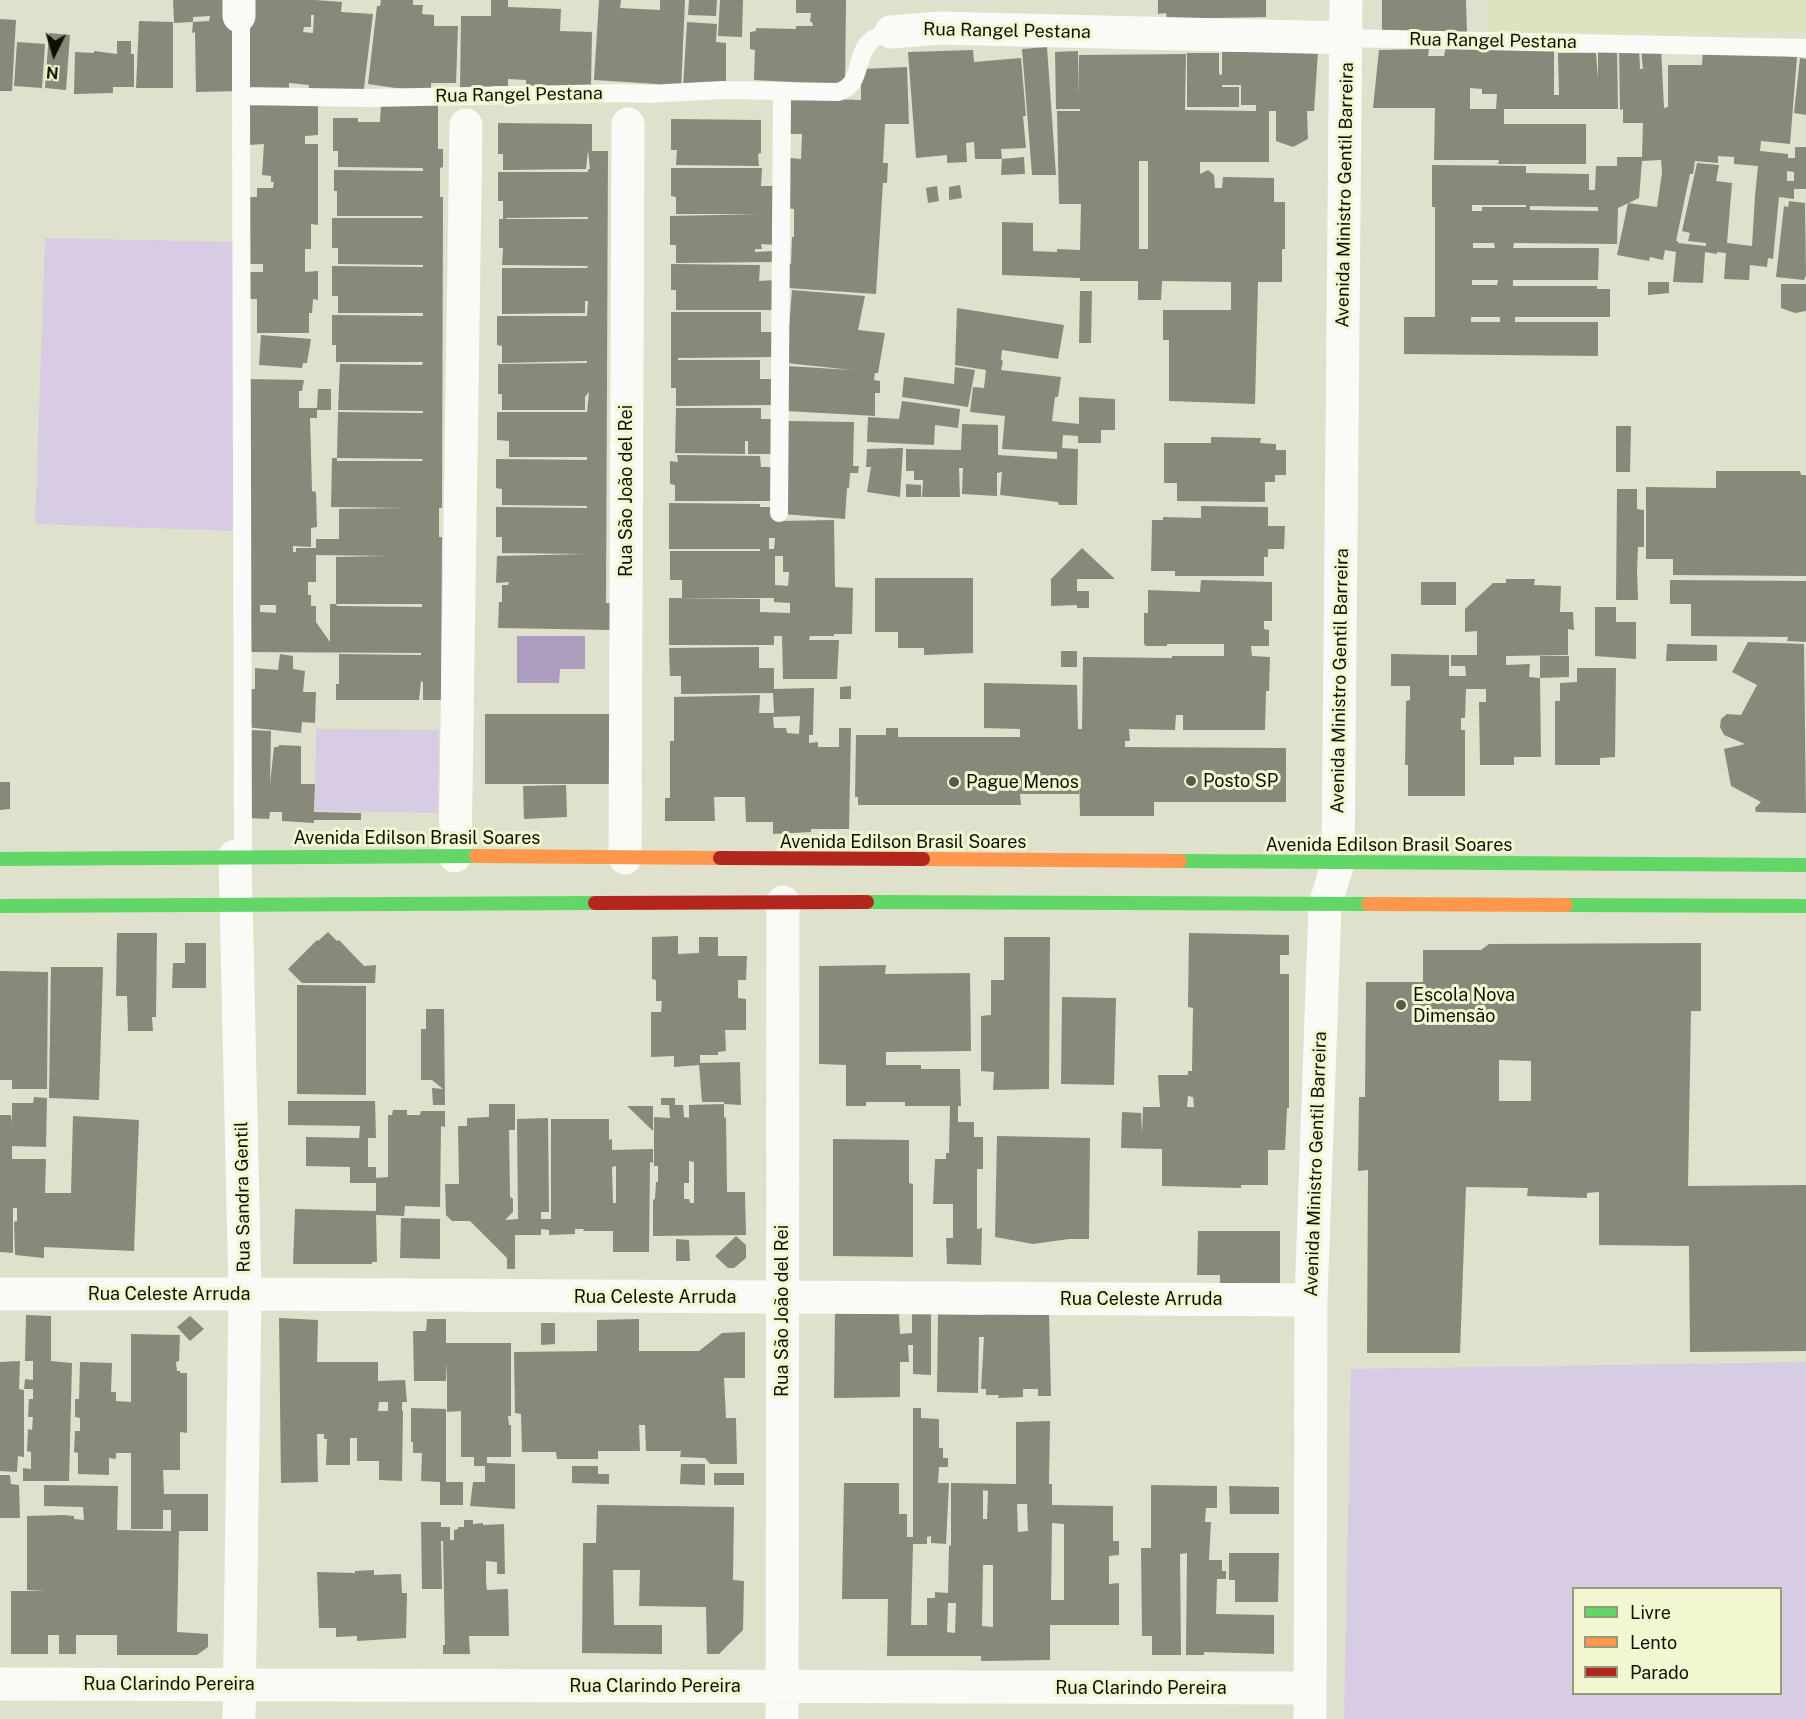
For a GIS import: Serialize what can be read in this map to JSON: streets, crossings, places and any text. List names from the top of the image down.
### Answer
{
  "streets": {
    "main road": ["Avenida Edilson Brasil Soares"],
    "street": [
      "Rua Rangel Pestana",
      "Avenida Ministro Gentil Barreira",
      "Rua São João del Rei",
      "Rua Sandra Gentil",
      "Rua Celeste Arruda",
      "Rua Clarindo Pereira"
    ]
  },
  "crossings": [
    ["Rua Rangel Pestana", "Avenida Ministro Gentil Barreira"],
    ["Avenida Ministro Gentil Barreira", "Avenida Edilson Brasil Soares"],
    ["Avenida Ministro Gentil Barreira", "Rua Celeste Arruda"],
    ["Avenida Ministro Gentil Barreira", "Rua Clarindo Pereira"],
    ["Rua São João del Rei", "Avenida Edilson Brasil Soares"],
    ["Rua São João del Rei", "Rua Celeste Arruda"],
    ["Rua São João del Rei", "Rua Clarindo Pereira"],
    ["Avenida Edilson Brasil Soares", "Rua Sandra Gentil"],
    ["Rua Sandra Gentil", "Rua Celeste Arruda"],
    ["Rua Sandra Gentil", "Rua Clarindo Pereira"]
  ],
  "places": ["Posto SP", "Pague Menos", "Escola Nova Dimensão"],
  "legend": ["Livre", "Lento", "Parado"],
  "north": "bottom"
}
